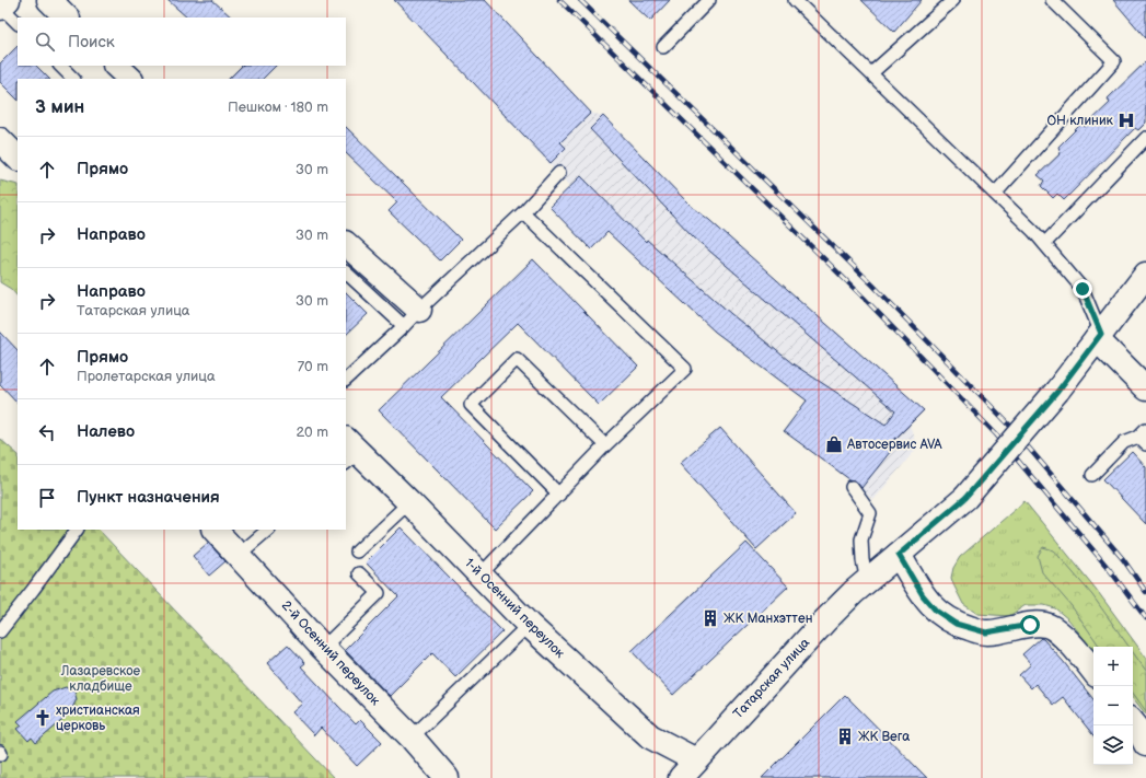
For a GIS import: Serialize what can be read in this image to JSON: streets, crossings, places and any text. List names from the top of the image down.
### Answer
{
  "streets": {
    "street": ["1-й Осенний переулок", "2-й Осенний переулок", "Татарская улица"]
  },
  "crossings": [
    ["1-й Осенний переулок", "Татарская улица"]
  ],
  "parks": ["Лазаревское кладбище"],
  "places": {
    "hospital": ["ОН клиник"],
    "shop": ["Автосервис AVA"],
    "building": ["ЖК Манхэттен", "ЖК Вега"],
    "church": ["христианская церковь"]
  },
  "page": {
    "search": "Поиск",
    "heading": ["3 мин", "Пешком · 180 m"],
    "list": [
      ["Прямо", "30 m"],
      ["Направо", "30 m"],
      ["Направо", "Татарская улица", "30 m"],
      ["Прямо", "Пролетарская улица", "70 m"],
      ["Налево", "20 m"],
      "Пункт назначения"
    ],
    "map_buttons": ["+", "−"]
  }
}
